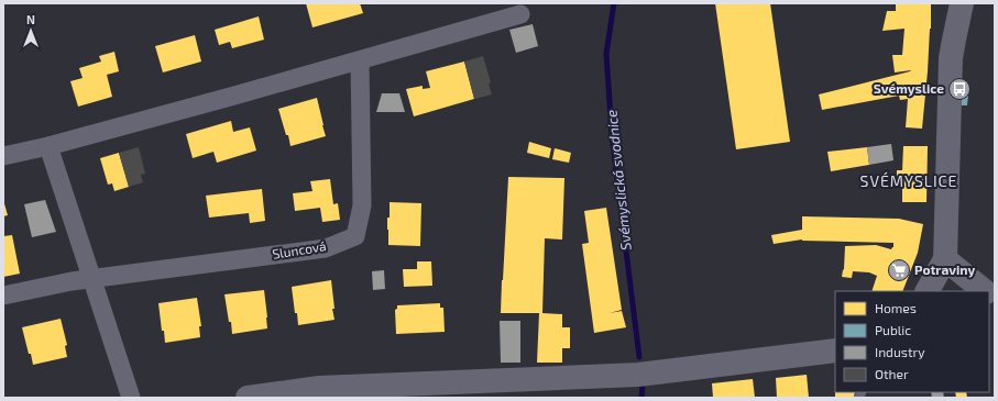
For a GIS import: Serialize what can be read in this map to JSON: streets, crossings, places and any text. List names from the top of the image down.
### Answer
{
  "streets": {
    "street": ["Sluncová"]
  },
  "districts": ["SVÉMYSLICE"],
  "water": ["Svémyslická svodnice"],
  "places": {
    "bus stop": ["Svémyslice"],
    "supermarket": ["Potraviny"]
  },
  "legend": [
    "Homes",
    "Public",
    "Industry",
    "Other"
  ],
  "north": "top"
}
